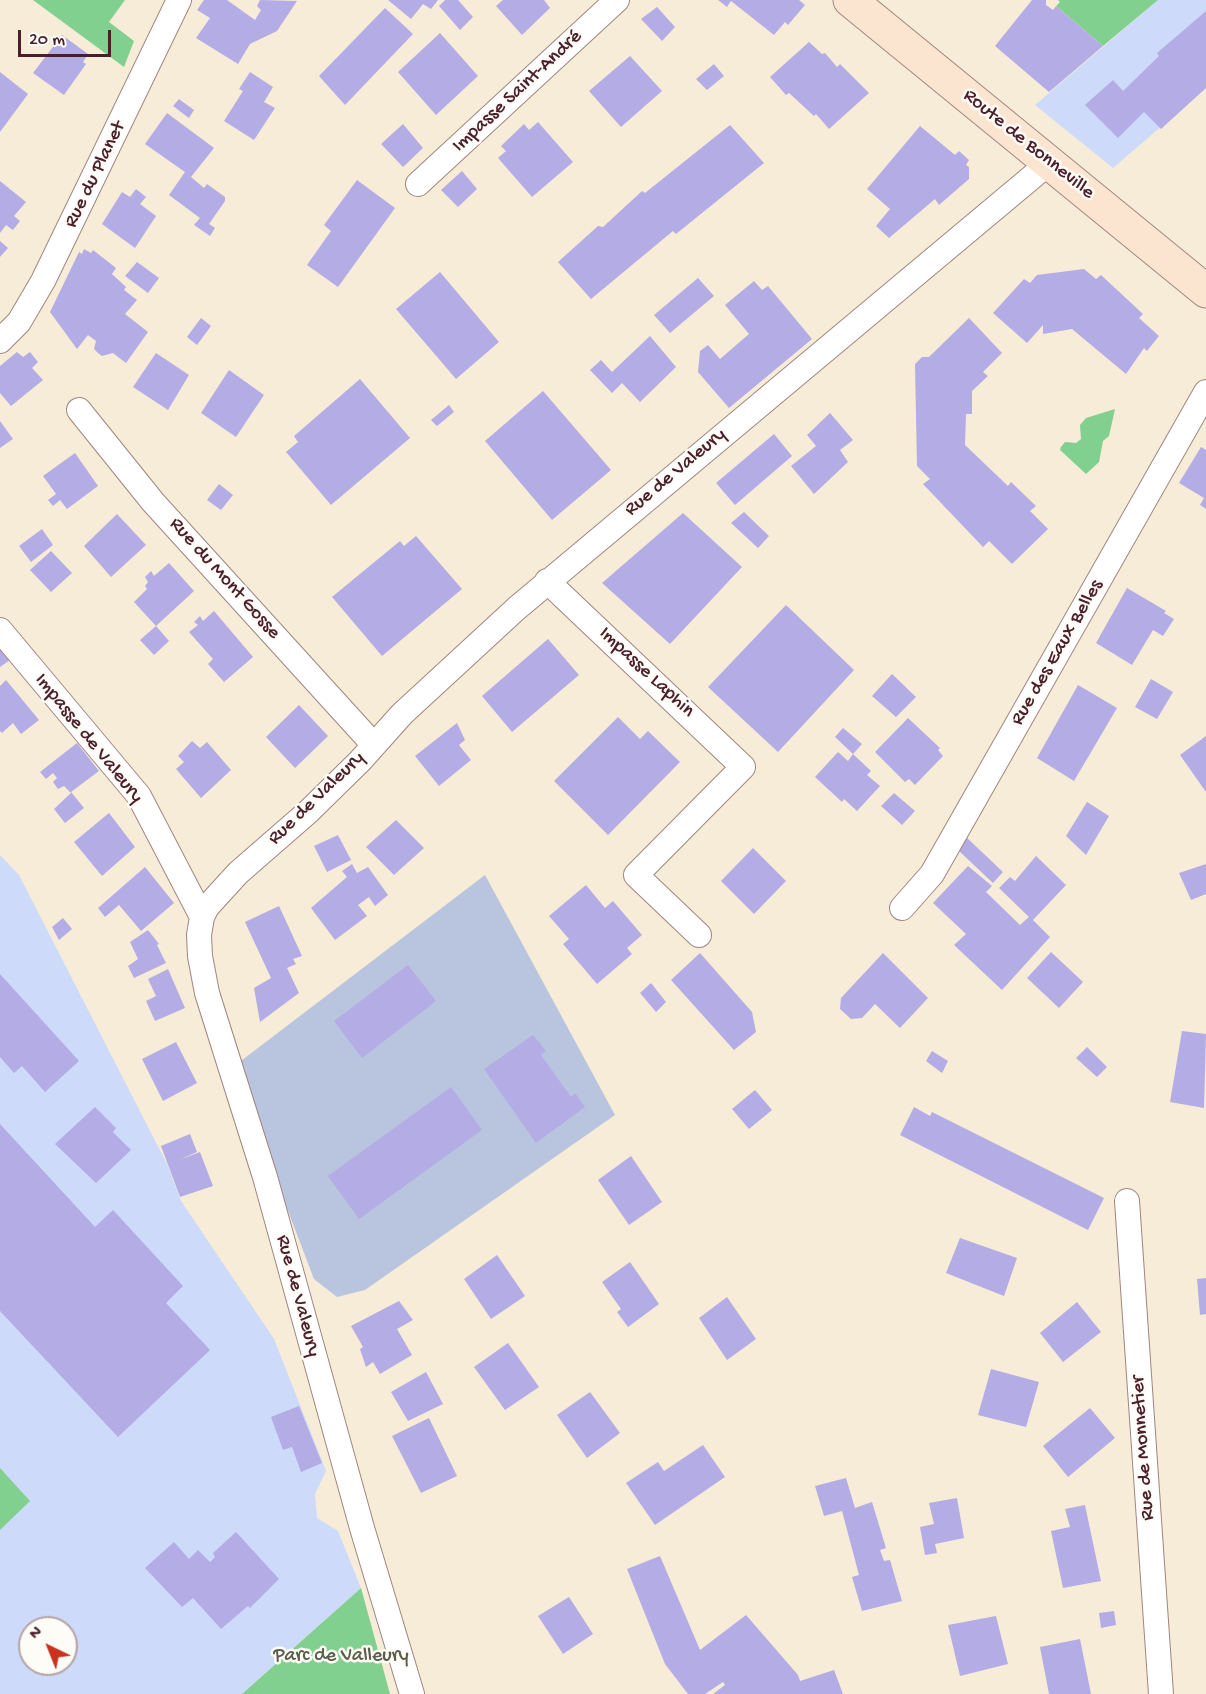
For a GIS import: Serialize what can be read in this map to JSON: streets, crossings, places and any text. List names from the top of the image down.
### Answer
{
  "streets": {
    "main road": ["Route de Bonneville"],
    "street": [
      "Impasse Saint-André",
      "Rue du Planet",
      "Rue de Valeury",
      "Rue du Mont Gosse",
      "Rue des Eaux Belles",
      "Impasse Laphin",
      "Impasse de Valeury",
      "Rue de Monnetier"
    ]
  },
  "crossings": [
    ["Route de Bonneville", "Rue de Valeury"],
    ["Rue de Valeury", "Rue du Mont Gosse"],
    ["Rue de Valeury", "Impasse Laphin"],
    ["Rue de Valeury", "Impasse de Valeury"]
  ],
  "parks": ["Parc de Valleury"],
  "scale_bar": "20 m",
  "north": "top left"
}
